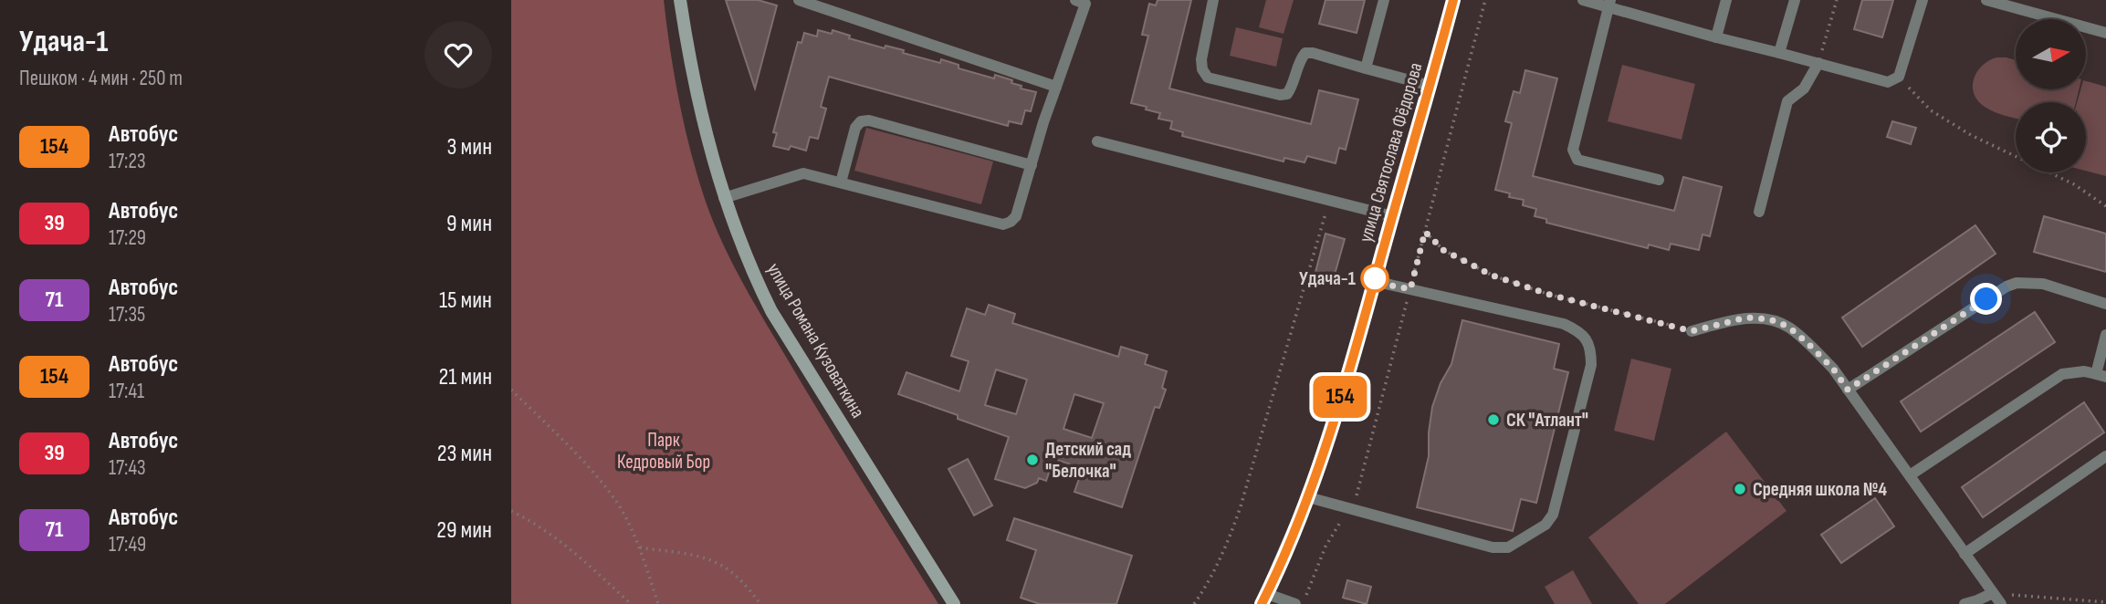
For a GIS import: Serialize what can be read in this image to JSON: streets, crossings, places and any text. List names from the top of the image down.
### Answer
{
  "streets": {
    "street": ["улица Святослава Фёдорова", "улица Романа Кузоваткина"]
  },
  "parks": ["Парк Кедровый Бор"],
  "places": [
    "Удача-1",
    "СК \"Атлант\"",
    "Детский сад \"Белочка\"",
    "Средняя школа №4"
  ],
  "lines": ["bus line 154"],
  "north": "right",
  "page": {
    "heading": ["Удача-1", "Пешком · 4 мин · 250 m"],
    "on_map": "154",
    "list": [
      {
        "mark": "154",
        "name": "Автобус",
        "note": "17:23",
        "value": "3 мин"
      },
      {
        "mark": "39",
        "name": "Автобус",
        "note": "17:29",
        "value": "9 мин"
      },
      {
        "mark": "71",
        "name": "Автобус",
        "note": "17:35",
        "value": "15 мин"
      },
      {
        "mark": "154",
        "name": "Автобус",
        "note": "17:41",
        "value": "21 мин"
      },
      {
        "mark": "39",
        "name": "Автобус",
        "note": "17:43",
        "value": "23 мин"
      },
      {
        "mark": "71",
        "name": "Автобус",
        "note": "17:49",
        "value": "29 мин"
      }
    ]
  }
}
